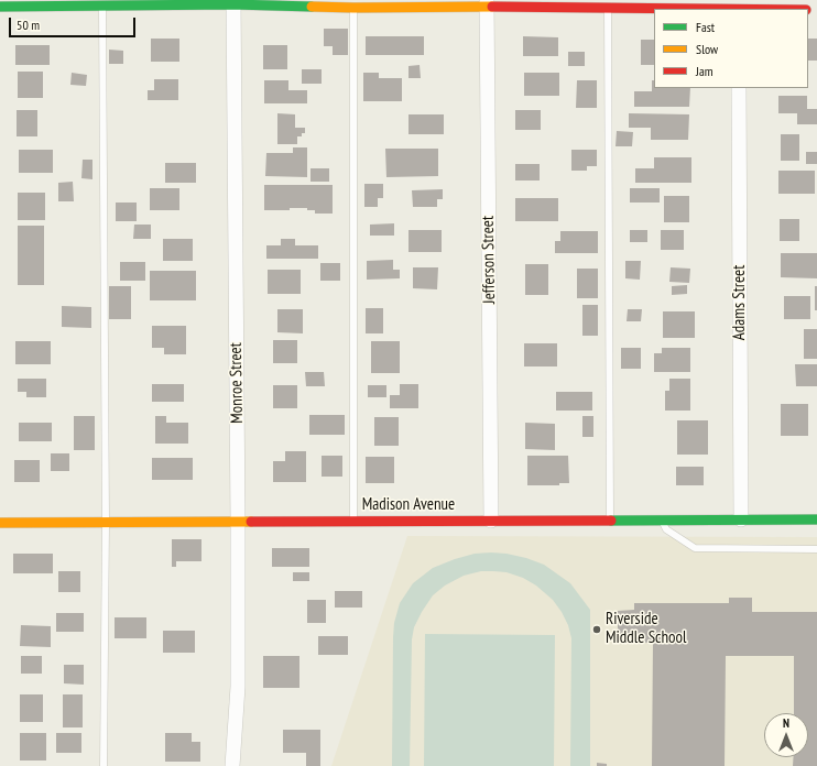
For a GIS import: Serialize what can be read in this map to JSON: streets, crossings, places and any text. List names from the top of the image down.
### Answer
{
  "streets": {
    "street": [
      "Jefferson Street",
      "Adams Street",
      "Monroe Street",
      "Madison Avenue"
    ]
  },
  "crossings": [
    ["Jefferson Street", "Madison Avenue"],
    ["Adams Street", "Madison Avenue"],
    ["Monroe Street", "Madison Avenue"]
  ],
  "places": ["Riverside Middle School"],
  "legend": ["Fast", "Slow", "Jam"],
  "scale_bar": "50 m",
  "north": "top"
}
